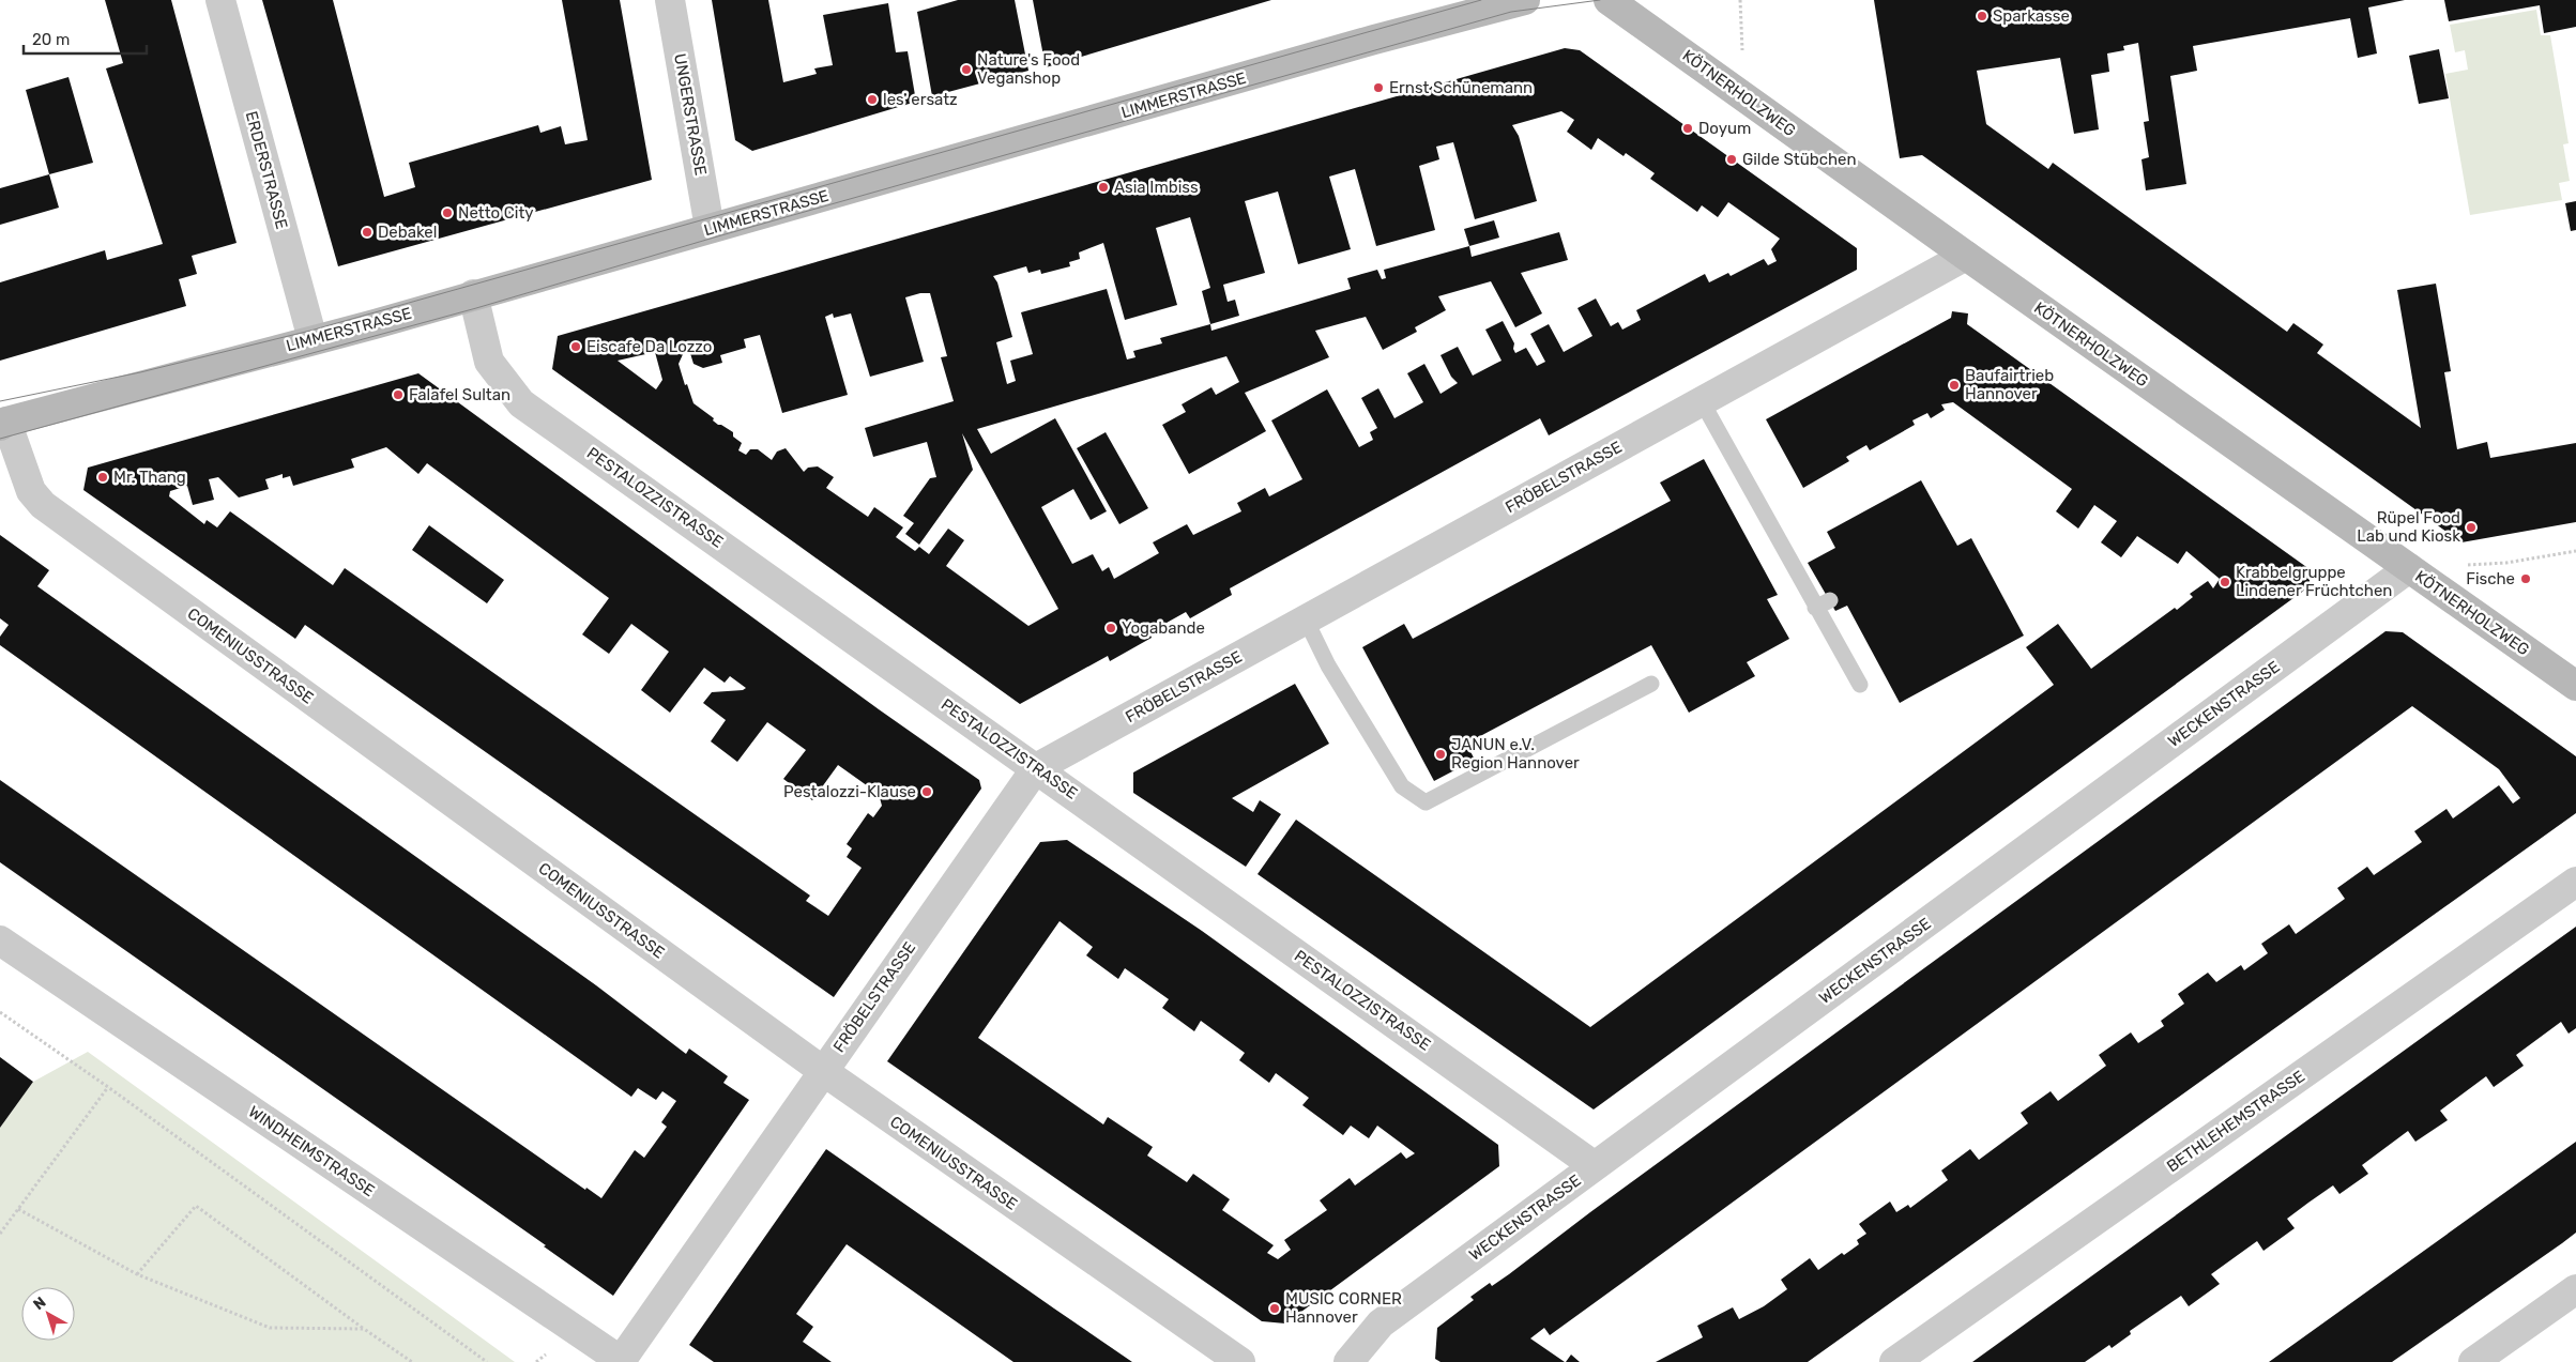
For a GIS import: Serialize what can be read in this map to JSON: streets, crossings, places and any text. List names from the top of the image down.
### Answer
{
  "streets": {
    "street": [
      "KÖTNERHOLZWEG",
      "LIMMERSTRASSE",
      "UNGERSTRASSE",
      "ERDERSTRASSE",
      "FRÖBELSTRASSE",
      "PESTALOZZISTRASSE",
      "COMENIUSSTRASSE",
      "WECKENSTRASSE",
      "BETHLEHEMSTRASSE",
      "WINDHEIMSTRASSE"
    ]
  },
  "crossings": [
    ["KÖTNERHOLZWEG", "FRÖBELSTRASSE"],
    ["KÖTNERHOLZWEG", "WECKENSTRASSE"],
    ["LIMMERSTRASSE", "UNGERSTRASSE"],
    ["LIMMERSTRASSE", "ERDERSTRASSE"],
    ["LIMMERSTRASSE", "PESTALOZZISTRASSE"],
    ["LIMMERSTRASSE", "COMENIUSSTRASSE"],
    ["FRÖBELSTRASSE", "PESTALOZZISTRASSE"],
    ["FRÖBELSTRASSE", "COMENIUSSTRASSE"],
    ["FRÖBELSTRASSE", "WINDHEIMSTRASSE"],
    ["PESTALOZZISTRASSE", "WECKENSTRASSE"]
  ],
  "places": [
    "Sparkasse",
    "Nature's Food Veganshop",
    "Ernst Schünemann",
    "les' ersatz",
    "Doyum",
    "Gilde Stübchen",
    "Asia Imbiss",
    "Netto City",
    "Debakel",
    "Eiscafe Da Lozzo",
    "Baufairtrieb Hannover",
    "Falafel Sultan",
    "Mr. Thang",
    "Rüpel Food Lab und Kiosk",
    "Fische",
    "Krabbelgruppe Lindener Früchtchen",
    "Yogabande",
    "JANUN e.V. Region Hannover",
    "Pestalozzi-Klause",
    "MUSIC CORNER Hannover"
  ],
  "scale_bar": "20 m",
  "north": "top left"
}
